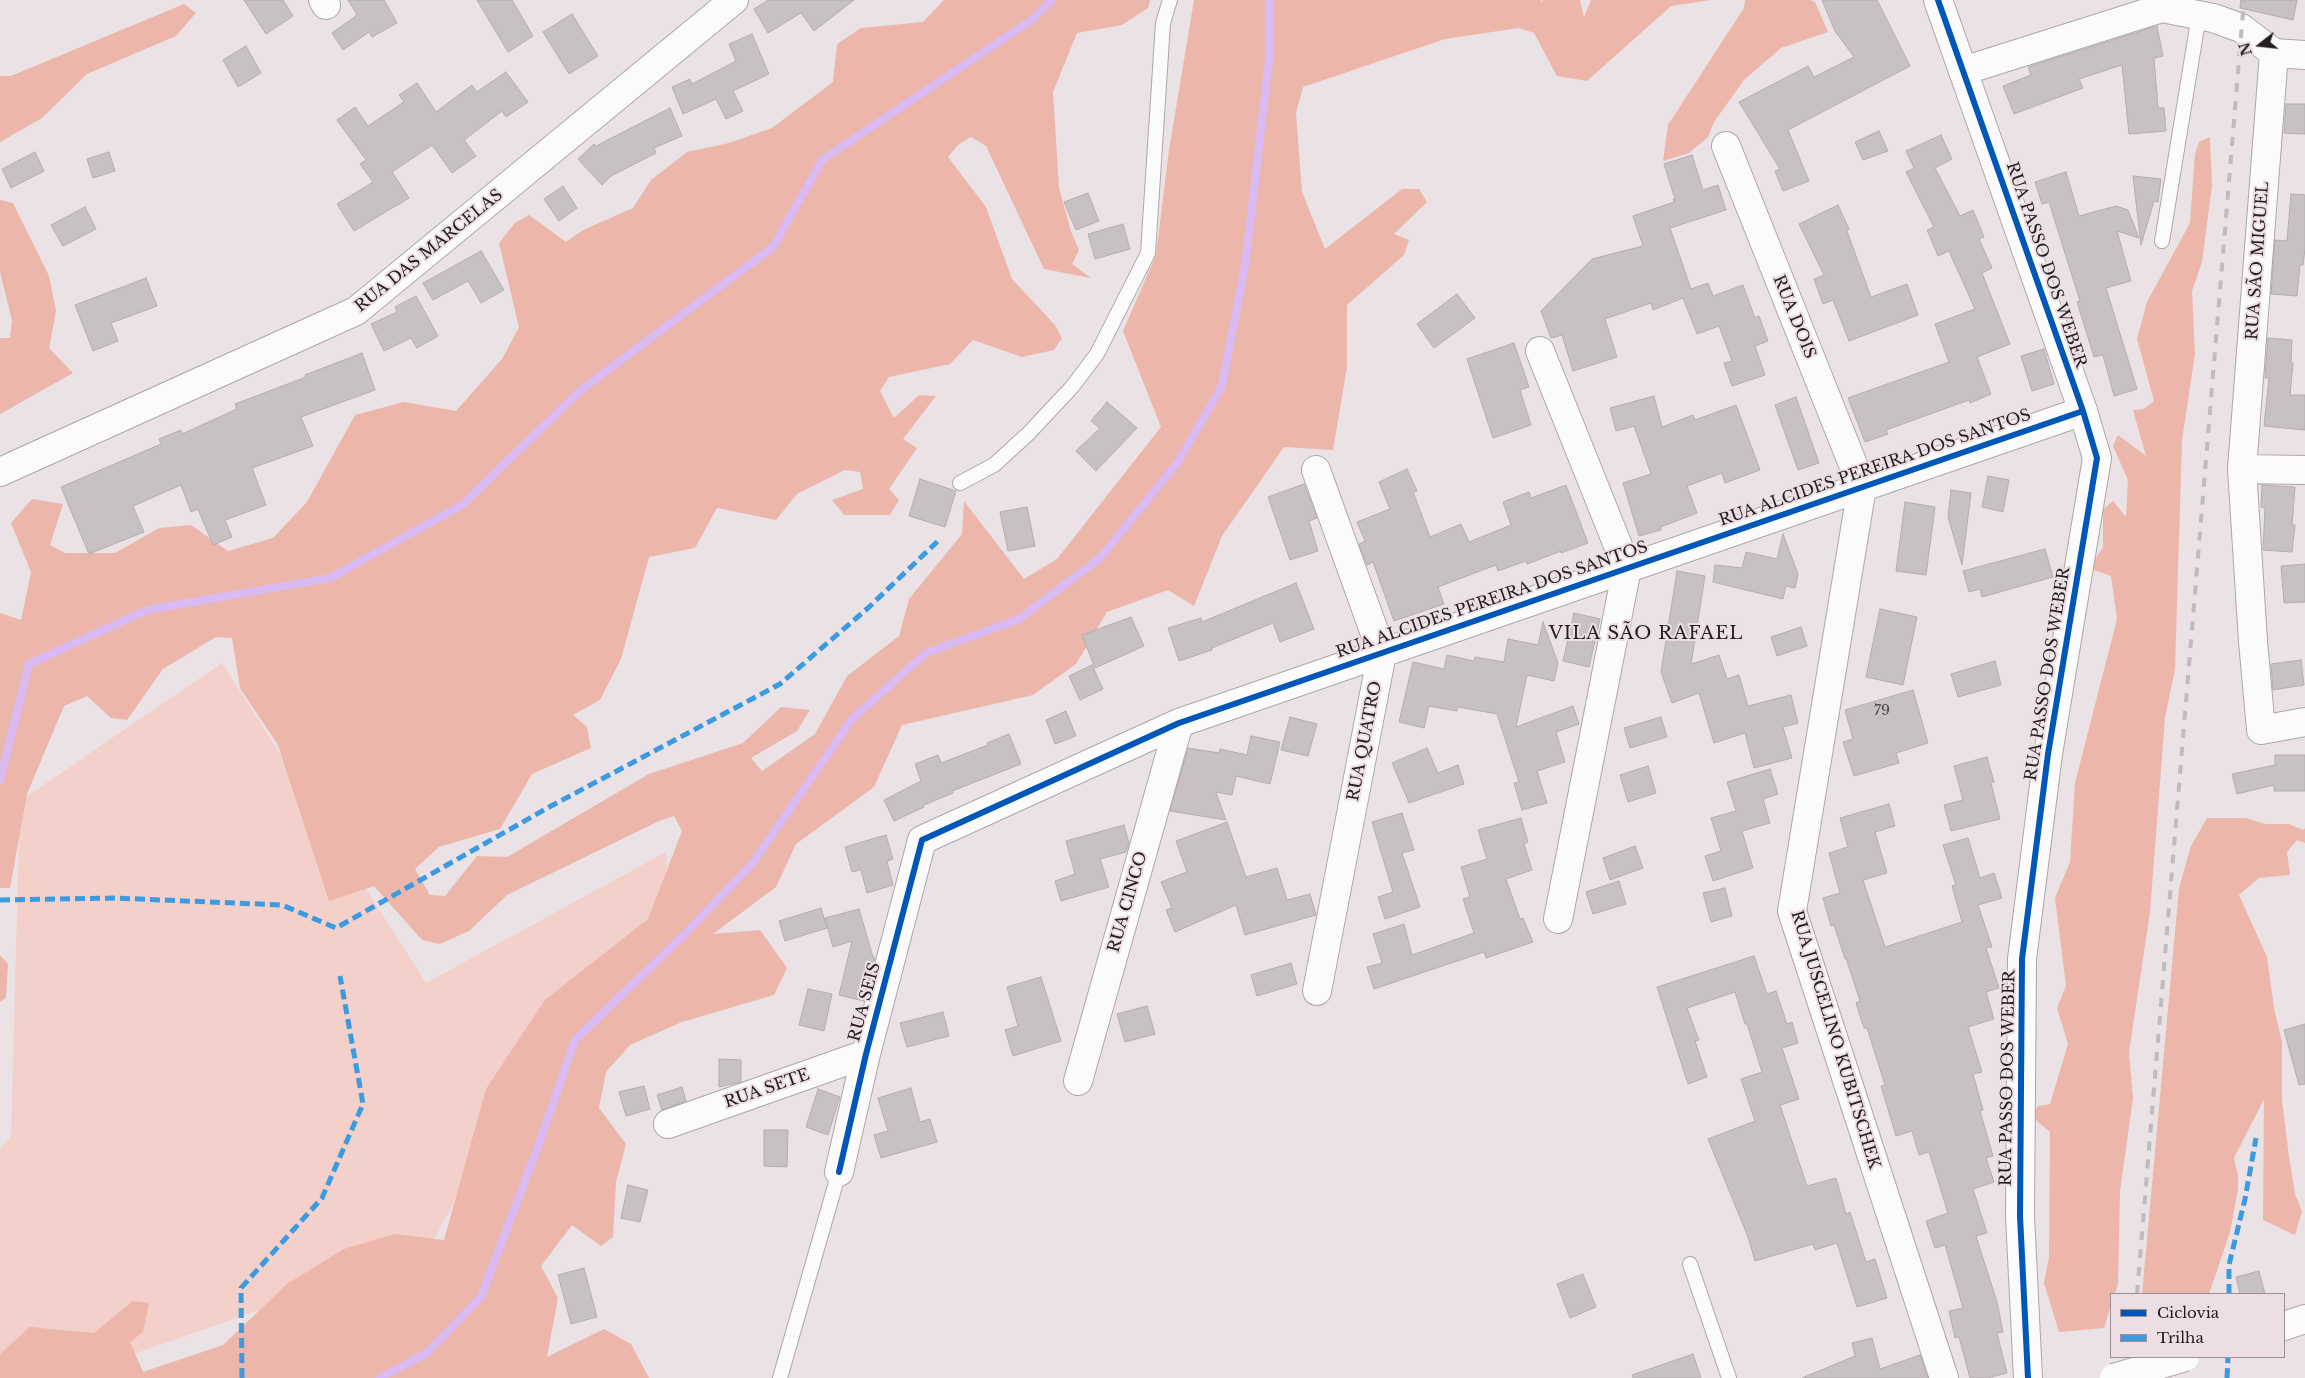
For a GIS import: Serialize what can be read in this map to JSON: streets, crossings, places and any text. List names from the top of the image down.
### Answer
{
  "streets": {
    "street": [
      "RUA DAS MARCELAS",
      "RUA SÃO MIGUEL",
      "RUA PASSO DOS WEBER",
      "RUA DOIS",
      "RUA ALCIDES PEREIRA DOS SANTOS",
      "RUA QUATRO",
      "RUA CINCO",
      "RUA SEIS",
      "RUA JUSCELINO KUBITSCHEK",
      "RUA SETE"
    ]
  },
  "crossings": [
    ["RUA PASSO DOS WEBER", "RUA ALCIDES PEREIRA DOS SANTOS"],
    ["RUA DOIS", "RUA ALCIDES PEREIRA DOS SANTOS"],
    ["RUA DOIS", "RUA JUSCELINO KUBITSCHEK"],
    ["RUA ALCIDES PEREIRA DOS SANTOS", "RUA QUATRO"],
    ["RUA ALCIDES PEREIRA DOS SANTOS", "RUA CINCO"],
    ["RUA ALCIDES PEREIRA DOS SANTOS", "RUA SEIS"],
    ["RUA ALCIDES PEREIRA DOS SANTOS", "RUA JUSCELINO KUBITSCHEK"],
    ["RUA SEIS", "RUA SETE"]
  ],
  "districts": ["VILA SÃO RAFAEL"],
  "house_numbers": ["79"],
  "legend": ["Ciclovia", "Trilha"],
  "north": "left"
}
